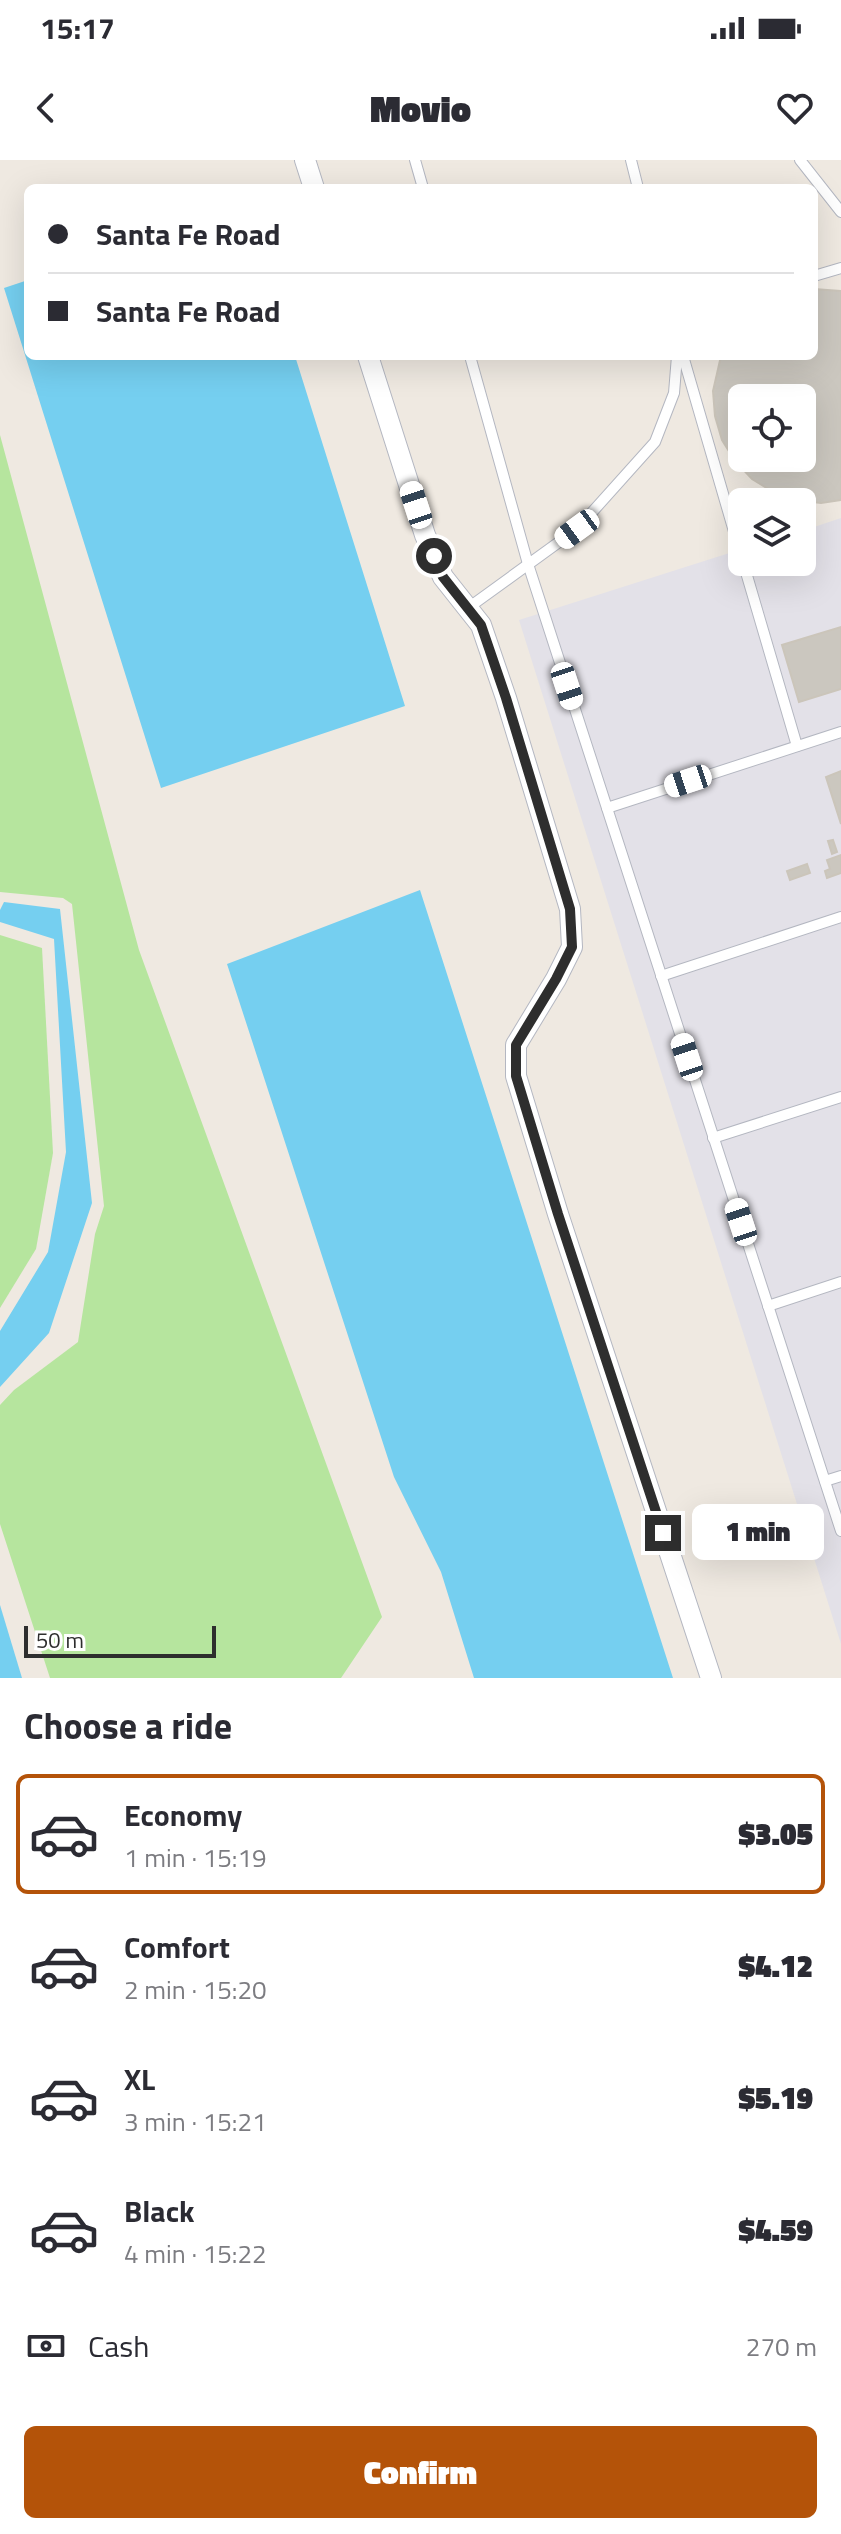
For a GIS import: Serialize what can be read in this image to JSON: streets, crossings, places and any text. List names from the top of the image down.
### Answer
{
  "scale_bar": "50 m",
  "page": {
    "status": "15:17",
    "header": "Movio",
    "banner": ["Santa Fe Road", "Santa Fe Road"],
    "bubble": "1 min",
    "scale": "50 m",
    "heading": "Choose a ride",
    "list": [
      {
        "name": "Economy",
        "note": "1 min · 15:19",
        "value": "$3.05"
      },
      {
        "name": "Comfort",
        "note": "2 min · 15:20",
        "value": "$4.12"
      },
      {
        "name": "XL",
        "note": "3 min · 15:21",
        "value": "$5.19"
      },
      {
        "name": "Black",
        "note": "4 min · 15:22",
        "value": "$4.59"
      }
    ],
    "pay": ["Cash", "270 m"],
    "buttons": "Confirm"
  }
}
